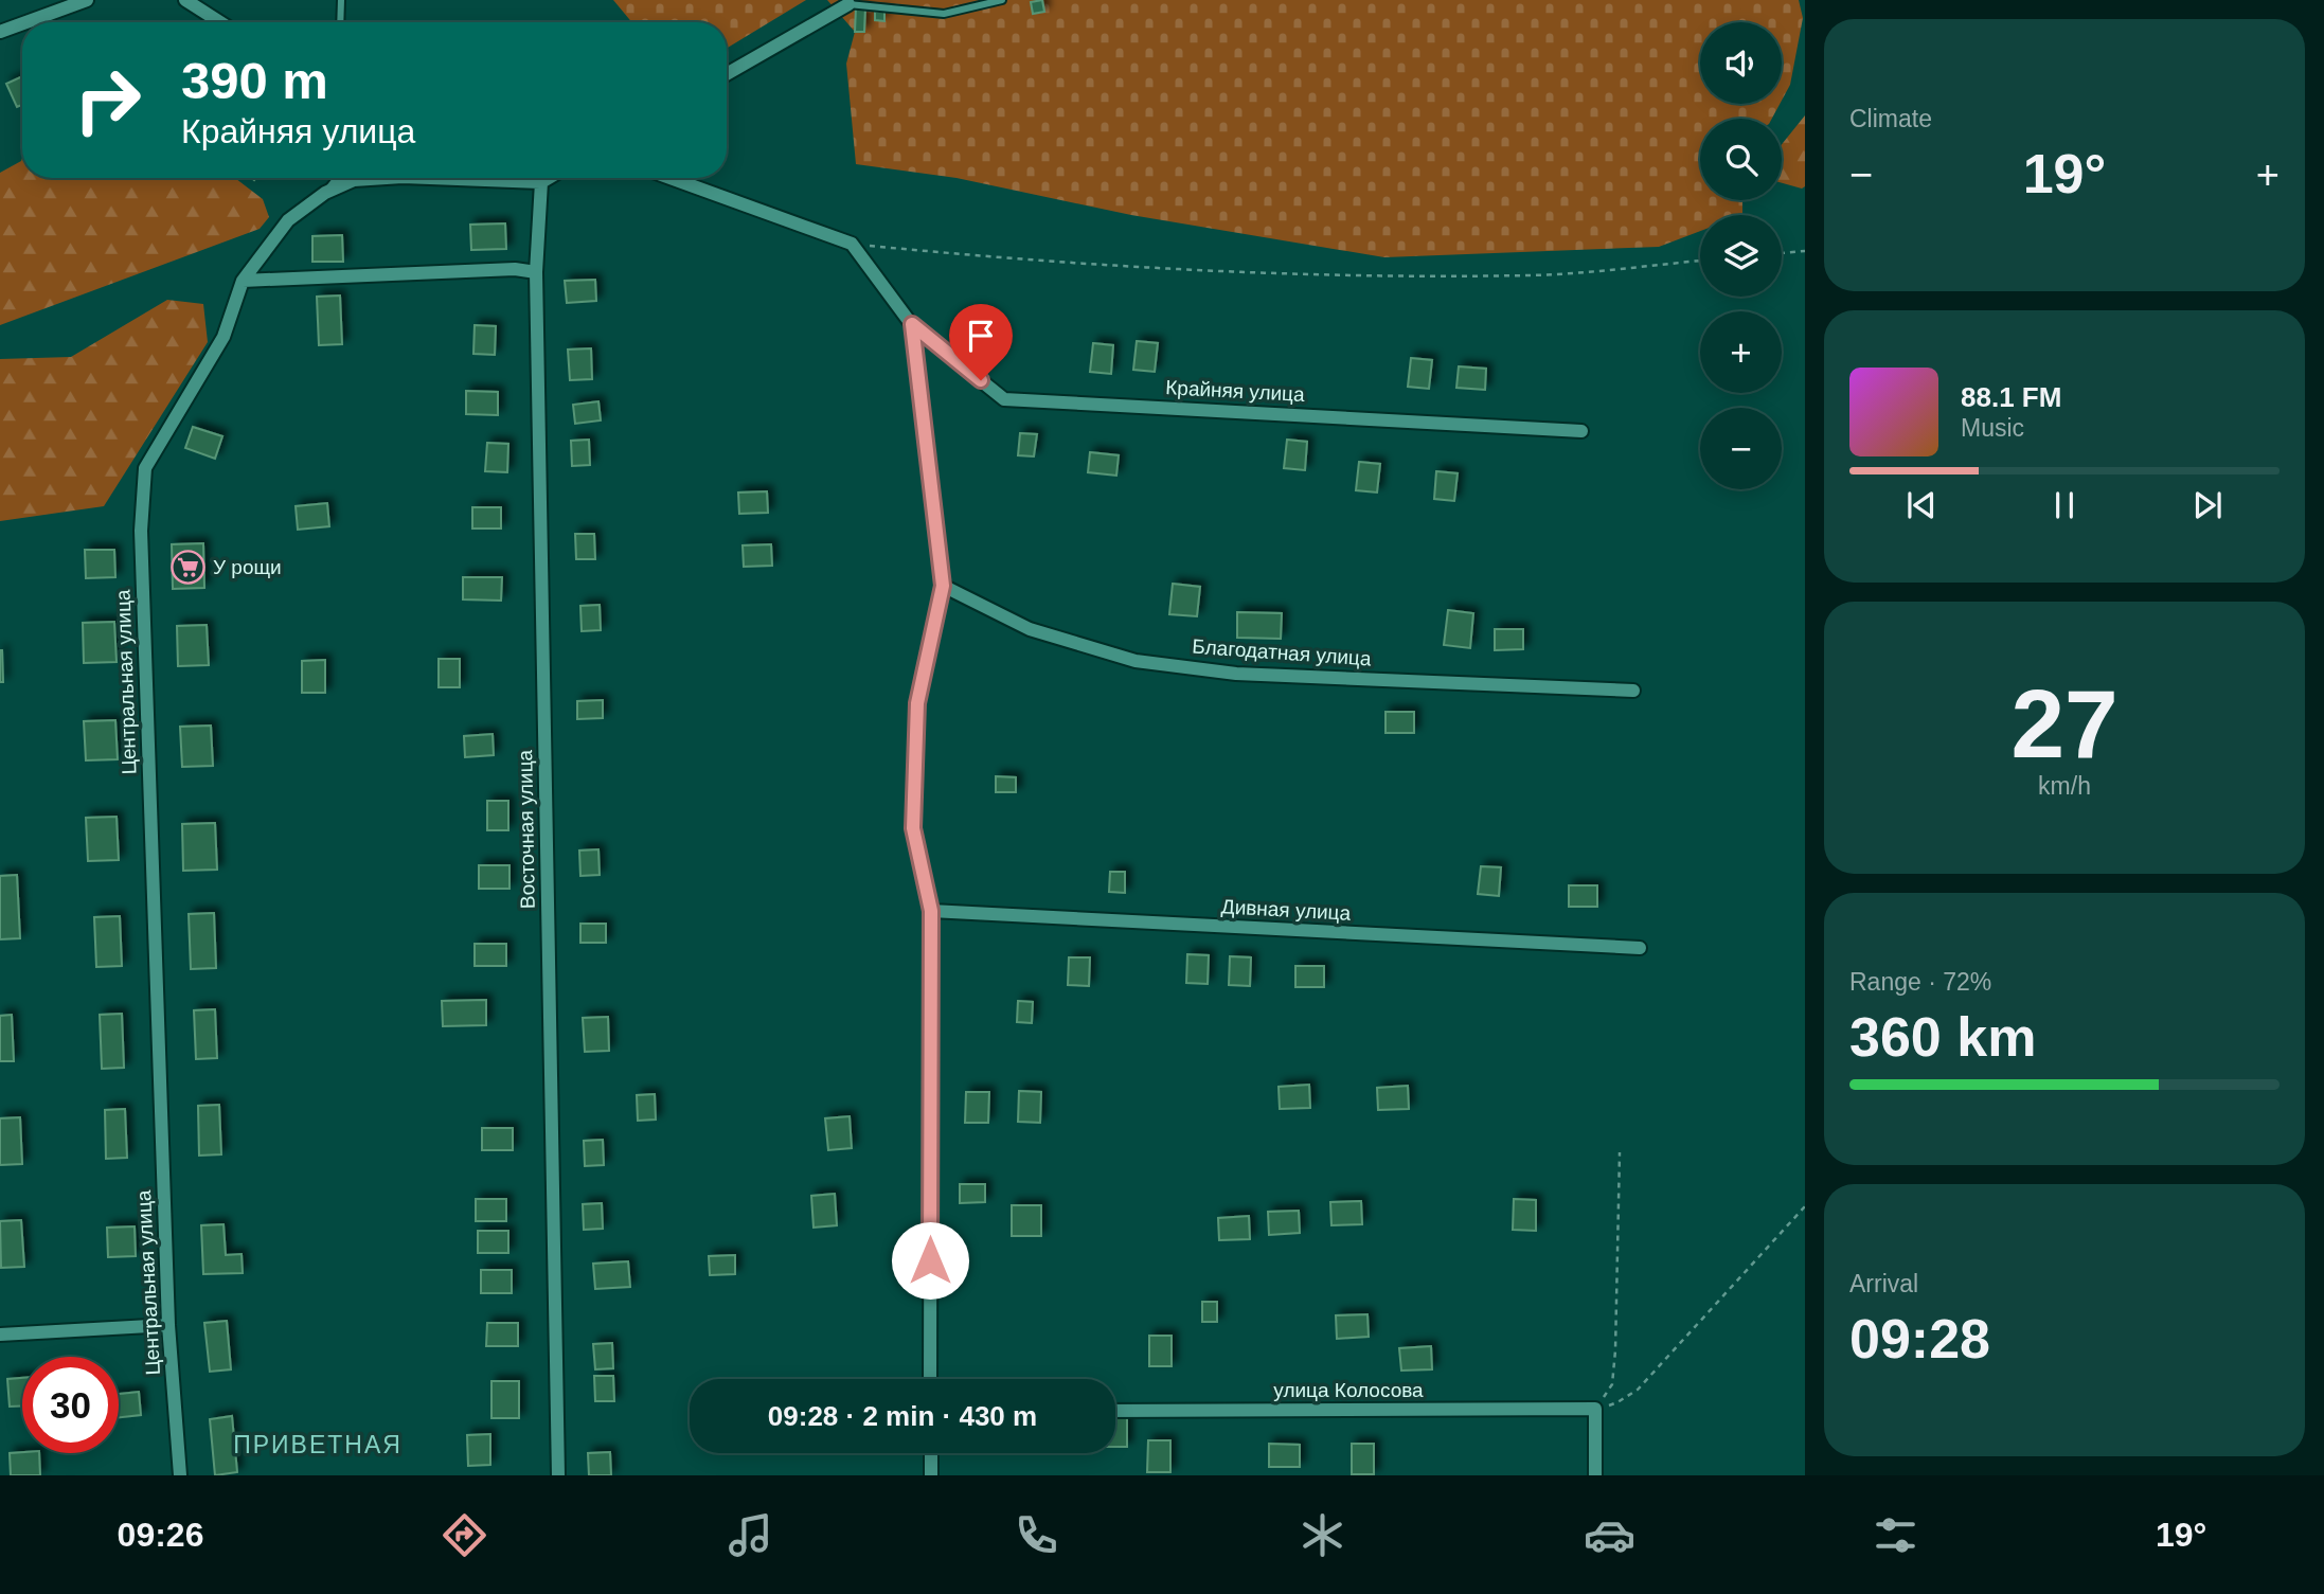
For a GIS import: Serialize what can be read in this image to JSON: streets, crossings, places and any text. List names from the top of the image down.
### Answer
{
  "streets": {
    "street": [
      "Крайняя улица",
      "Благодатная улица",
      "Центральная улица",
      "Восточная улица",
      "Дивная улица",
      "улица Колосова"
    ]
  },
  "crossings": [
    ["Центральная улица", "Восточная улица"]
  ],
  "districts": ["ПРИВЕТНАЯ"],
  "places": {
    "supermarket": ["У рощи"]
  },
  "page": {
    "tile": [
      "Climate",
      ["27", "km/h"],
      ["Range · 72%", "360 km"],
      ["Arrival", "09:28"]
    ],
    "map_buttons": ["+", "−"],
    "turn": ["390 m", "Крайняя улица"],
    "heat": ["−", "19°", "+"],
    "song": ["88.1 FM", "Music"],
    "limit": "30",
    "trip": "09:28 · 2 min · 430 m",
    "tabs": ["09:26", "19°"]
  }
}
